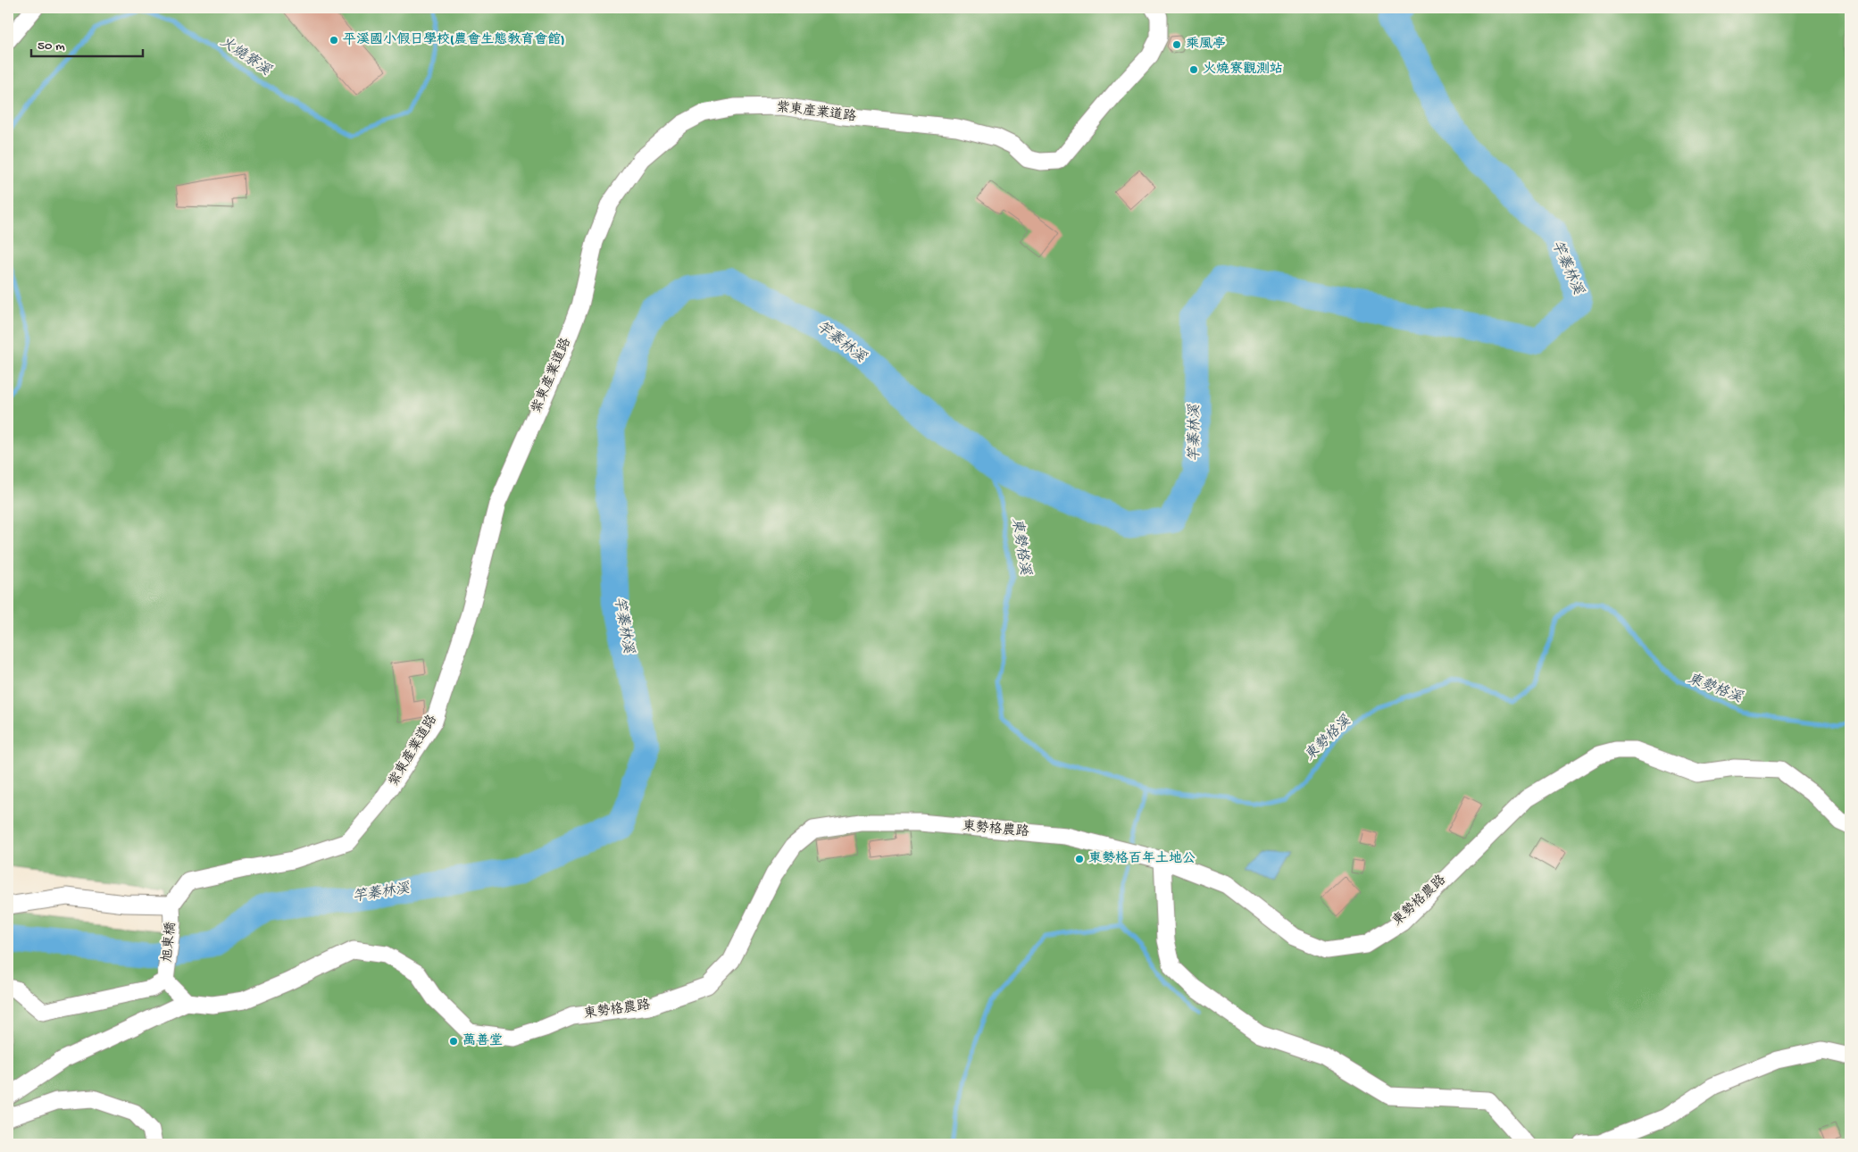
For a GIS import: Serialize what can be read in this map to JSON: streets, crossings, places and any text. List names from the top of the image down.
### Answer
{
  "streets": {
    "street": ["紫東產業道路", "東勢格農路", "旭東橋"]
  },
  "crossings": [
    ["紫東產業道路", "旭東橋"]
  ],
  "water": ["火燒寮溪", "竿蓁林溪", "東勢格溪"],
  "places": [
    "平溪國小假日學校(農會生態教育會館)",
    "乘風亭",
    "火燒寮觀測站",
    "東勢格百年土地公",
    "萬善堂"
  ],
  "scale_bar": "50 m"
}
